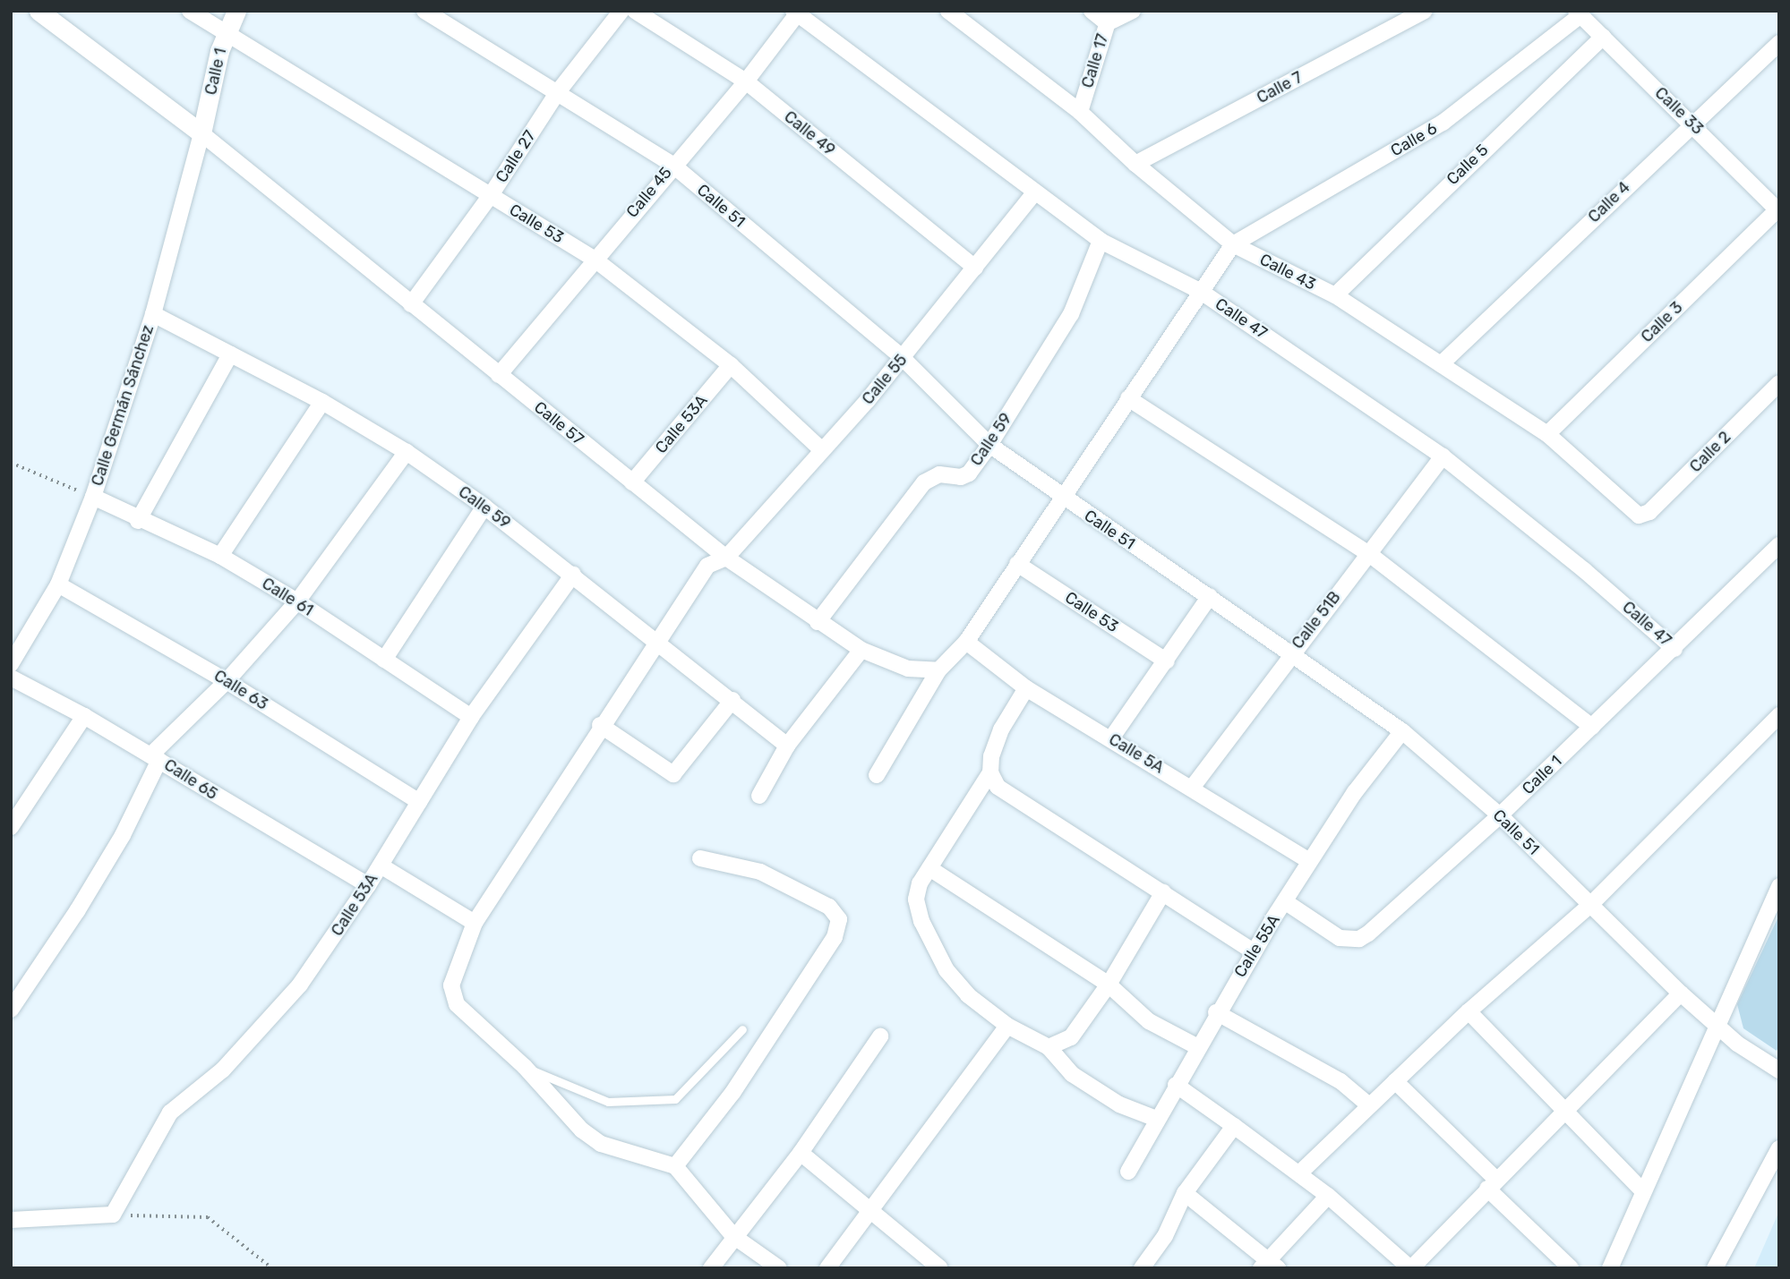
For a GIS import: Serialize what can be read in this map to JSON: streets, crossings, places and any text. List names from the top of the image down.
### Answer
{
  "streets": {
    "street": [
      "Calle 17",
      "Calle 1",
      "Calle 7",
      "Calle 33",
      "Calle 49",
      "Calle 6",
      "Calle 27",
      "Calle 5",
      "Calle 45",
      "Calle 4",
      "Calle 51",
      "Calle 53",
      "Calle 43",
      "Calle 47",
      "Calle 3",
      "Calle 55",
      "Calle Germán Sánchez",
      "Calle 57",
      "Calle 53A",
      "Calle 59",
      "Calle 2",
      "Calle 61",
      "Calle 51B",
      "Calle 63",
      "Calle 5A",
      "Calle 65",
      "Calle 55A"
    ]
  },
  "crossings": [
    ["Calle 17", "Calle 43"],
    ["Calle 1", "Calle 51"],
    ["Calle 1", "Calle 53"],
    ["Calle 1", "Calle 47"],
    ["Calle 1", "Calle Germán Sánchez"],
    ["Calle 1", "Calle 57"],
    ["Calle 1", "Calle 55A"],
    ["Calle 7", "Calle 43"],
    ["Calle 33", "Calle 6"],
    ["Calle 33", "Calle 5"],
    ["Calle 33", "Calle 4"],
    ["Calle 33", "Calle 3"],
    ["Calle 49", "Calle 45"],
    ["Calle 49", "Calle 55"],
    ["Calle 6", "Calle 43"],
    ["Calle 27", "Calle 51"],
    ["Calle 27", "Calle 53"],
    ["Calle 27", "Calle 57"],
    ["Calle 5", "Calle 43"],
    ["Calle 45", "Calle 51"],
    ["Calle 45", "Calle 53"],
    ["Calle 45", "Calle 47"],
    ["Calle 45", "Calle 57"],
    ["Calle 4", "Calle 43"],
    ["Calle 51", "Calle 55"],
    ["Calle 51", "Calle 59"],
    ["Calle 51", "Calle 51B"],
    ["Calle 51", "Calle 55A"],
    ["Calle 53", "Calle 55"],
    ["Calle 53", "Calle 53A"],
    ["Calle 43", "Calle 3"],
    ["Calle 43", "Calle 2"],
    ["Calle 47", "Calle 55"],
    ["Calle 47", "Calle 59"],
    ["Calle 47", "Calle 51B"],
    ["Calle 55", "Calle 57"],
    ["Calle 55", "Calle 59"],
    ["Calle Germán Sánchez", "Calle 57"],
    ["Calle Germán Sánchez", "Calle 59"],
    ["Calle Germán Sánchez", "Calle 61"],
    ["Calle Germán Sánchez", "Calle 63"],
    ["Calle 57", "Calle 53A"],
    ["Calle 57", "Calle 59"],
    ["Calle 53A", "Calle 59"],
    ["Calle 53A", "Calle 61"],
    ["Calle 53A", "Calle 63"],
    ["Calle 53A", "Calle 65"],
    ["Calle 51B", "Calle 5A"],
    ["Calle 5A", "Calle 55A"]
  ]
}
